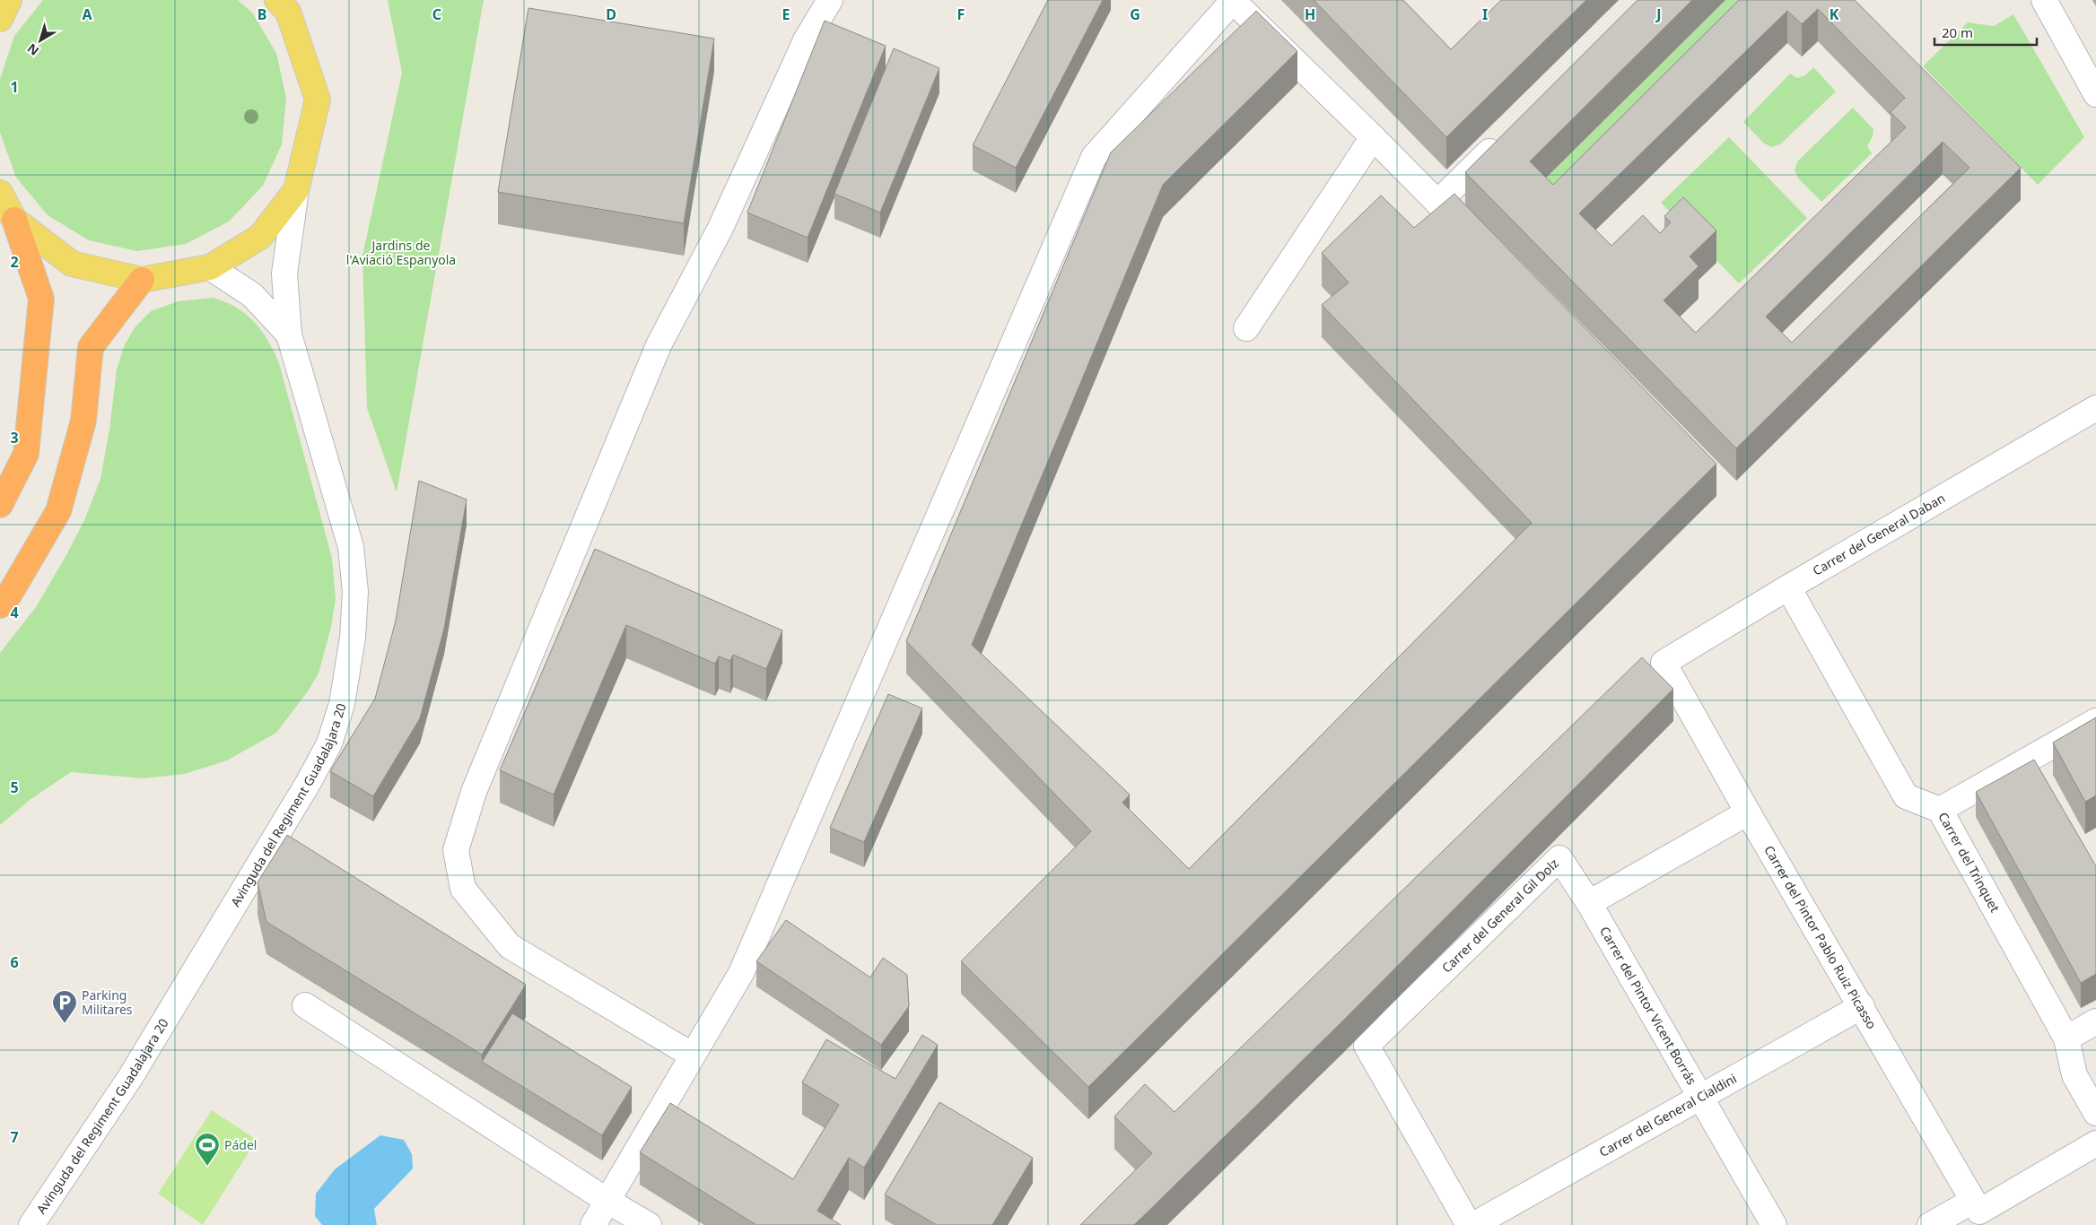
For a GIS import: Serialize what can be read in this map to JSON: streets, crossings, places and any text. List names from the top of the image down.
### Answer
{
  "streets": {
    "street": [
      "Carrer del General Daban",
      "Avinguda del Regiment Guadalajara 20",
      "Carrer del Trinquet",
      "Carrer del General Gil Dolz",
      "Carrer del Pintor Pablo Ruiz Picasso",
      "Carrer del Pintor Vicent Borrás",
      "Carrer del General Cialdini"
    ]
  },
  "crossings": [
    ["Carrer del General Daban", "Carrer del Trinquet"],
    ["Carrer del General Daban", "Carrer del Pintor Pablo Ruiz Picasso"],
    ["Carrer del General Gil Dolz", "Carrer del Pintor Vicent Borrás"],
    ["Carrer del Pintor Pablo Ruiz Picasso", "Carrer del General Cialdini"],
    ["Carrer del Pintor Vicent Borrás", "Carrer del General Cialdini"]
  ],
  "parks": ["Jardins de l'Aviació Espanyola"],
  "places": {
    "parking": ["Parking Militares"],
    "sports": ["Pádel"]
  },
  "scale_bar": "20 m",
  "north": "bottom left",
  "grid": {
    "columns": [
      "A",
      "B",
      "C",
      "D",
      "E",
      "F",
      "G",
      "H",
      "I",
      "J",
      "K"
    ],
    "rows": [
      "1",
      "2",
      "3",
      "4",
      "5",
      "6",
      "7"
    ]
  }
}
